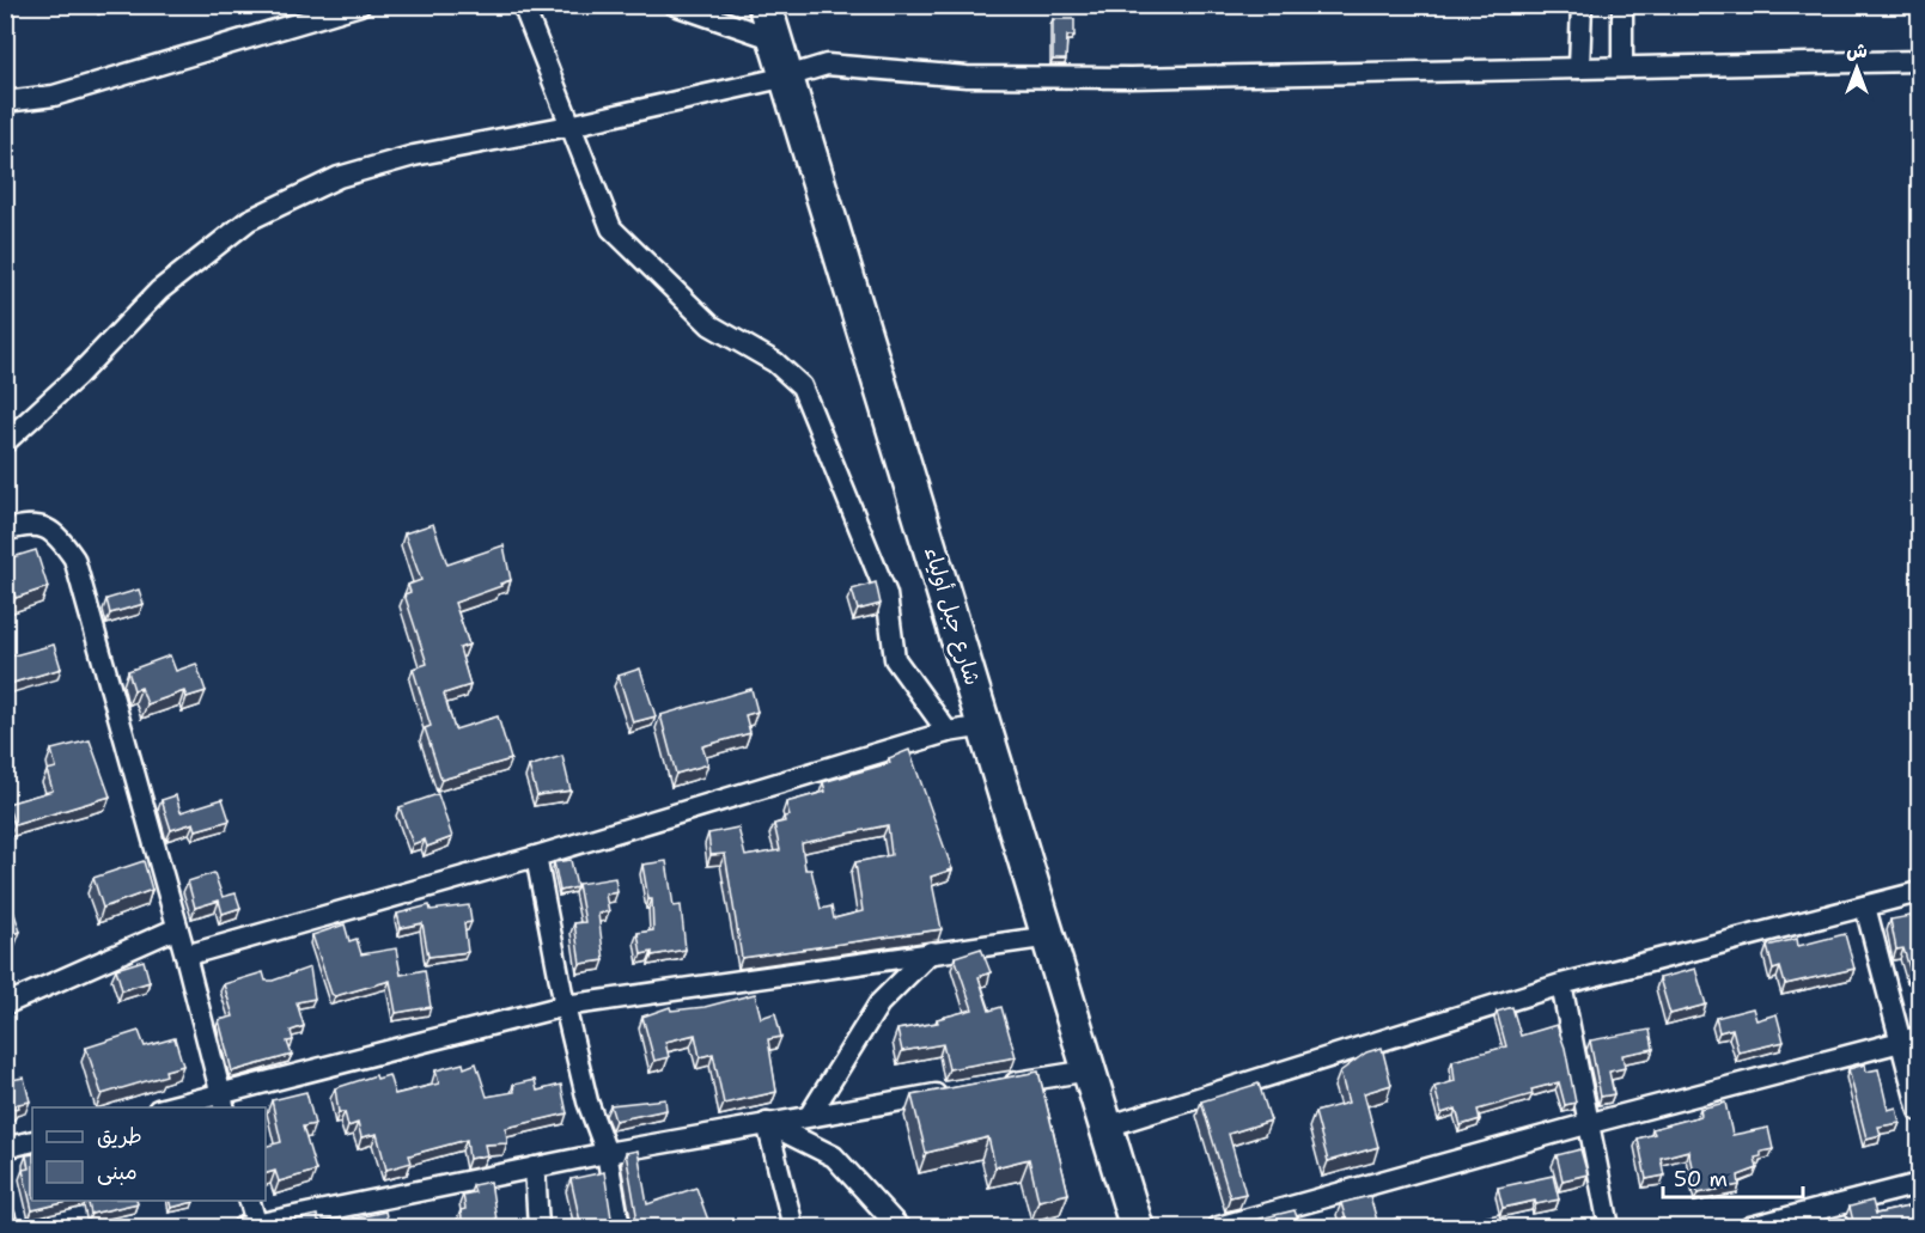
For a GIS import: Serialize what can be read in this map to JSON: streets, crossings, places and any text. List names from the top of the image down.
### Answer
{
  "streets": {
    "highway": ["شارع جبل أولياء"]
  },
  "legend": ["طريق", "مبنى"],
  "scale_bar": "50 m",
  "north": "top"
}
